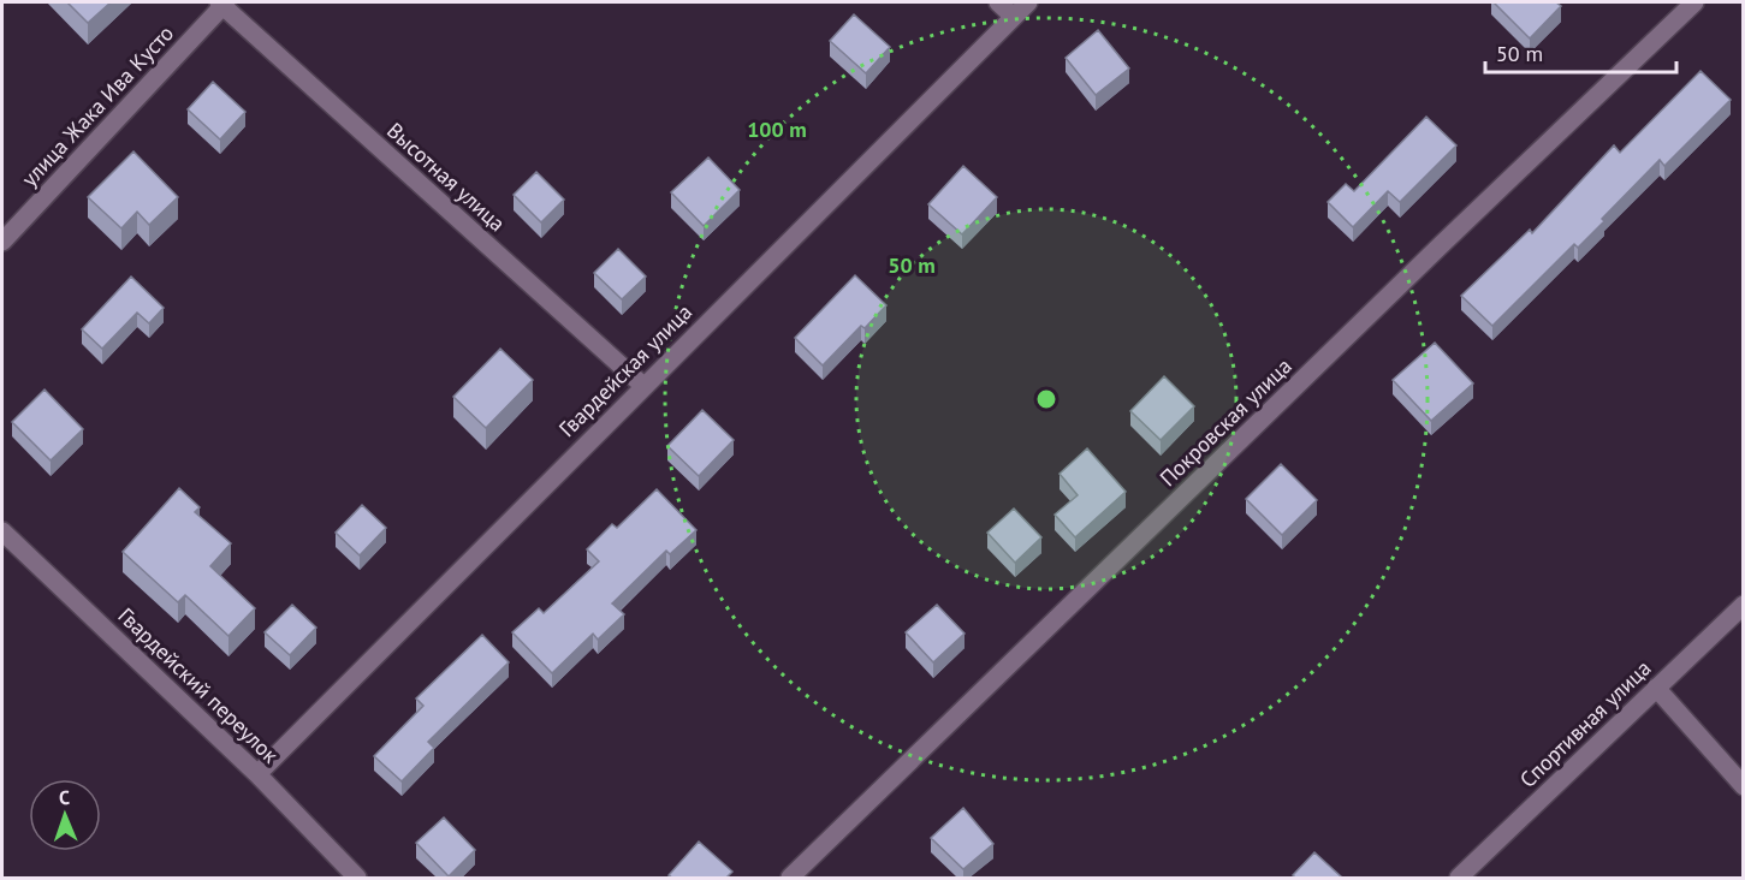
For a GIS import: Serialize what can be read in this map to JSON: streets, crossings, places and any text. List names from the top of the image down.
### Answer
{
  "streets": {
    "street": [
      "улица Жака Ива Кусто",
      "Высотная улица",
      "Гвардейская улица",
      "Покровская улица",
      "Гвардейский переулок",
      "Спортивная улица"
    ]
  },
  "crossings": [
    ["улица Жака Ива Кусто", "Высотная улица"],
    ["Высотная улица", "Гвардейская улица"],
    ["Гвардейская улица", "Гвардейский переулок"]
  ],
  "scale_bar": "50 m",
  "north": "top",
  "rings": ["100 m", "50 m"]
}
